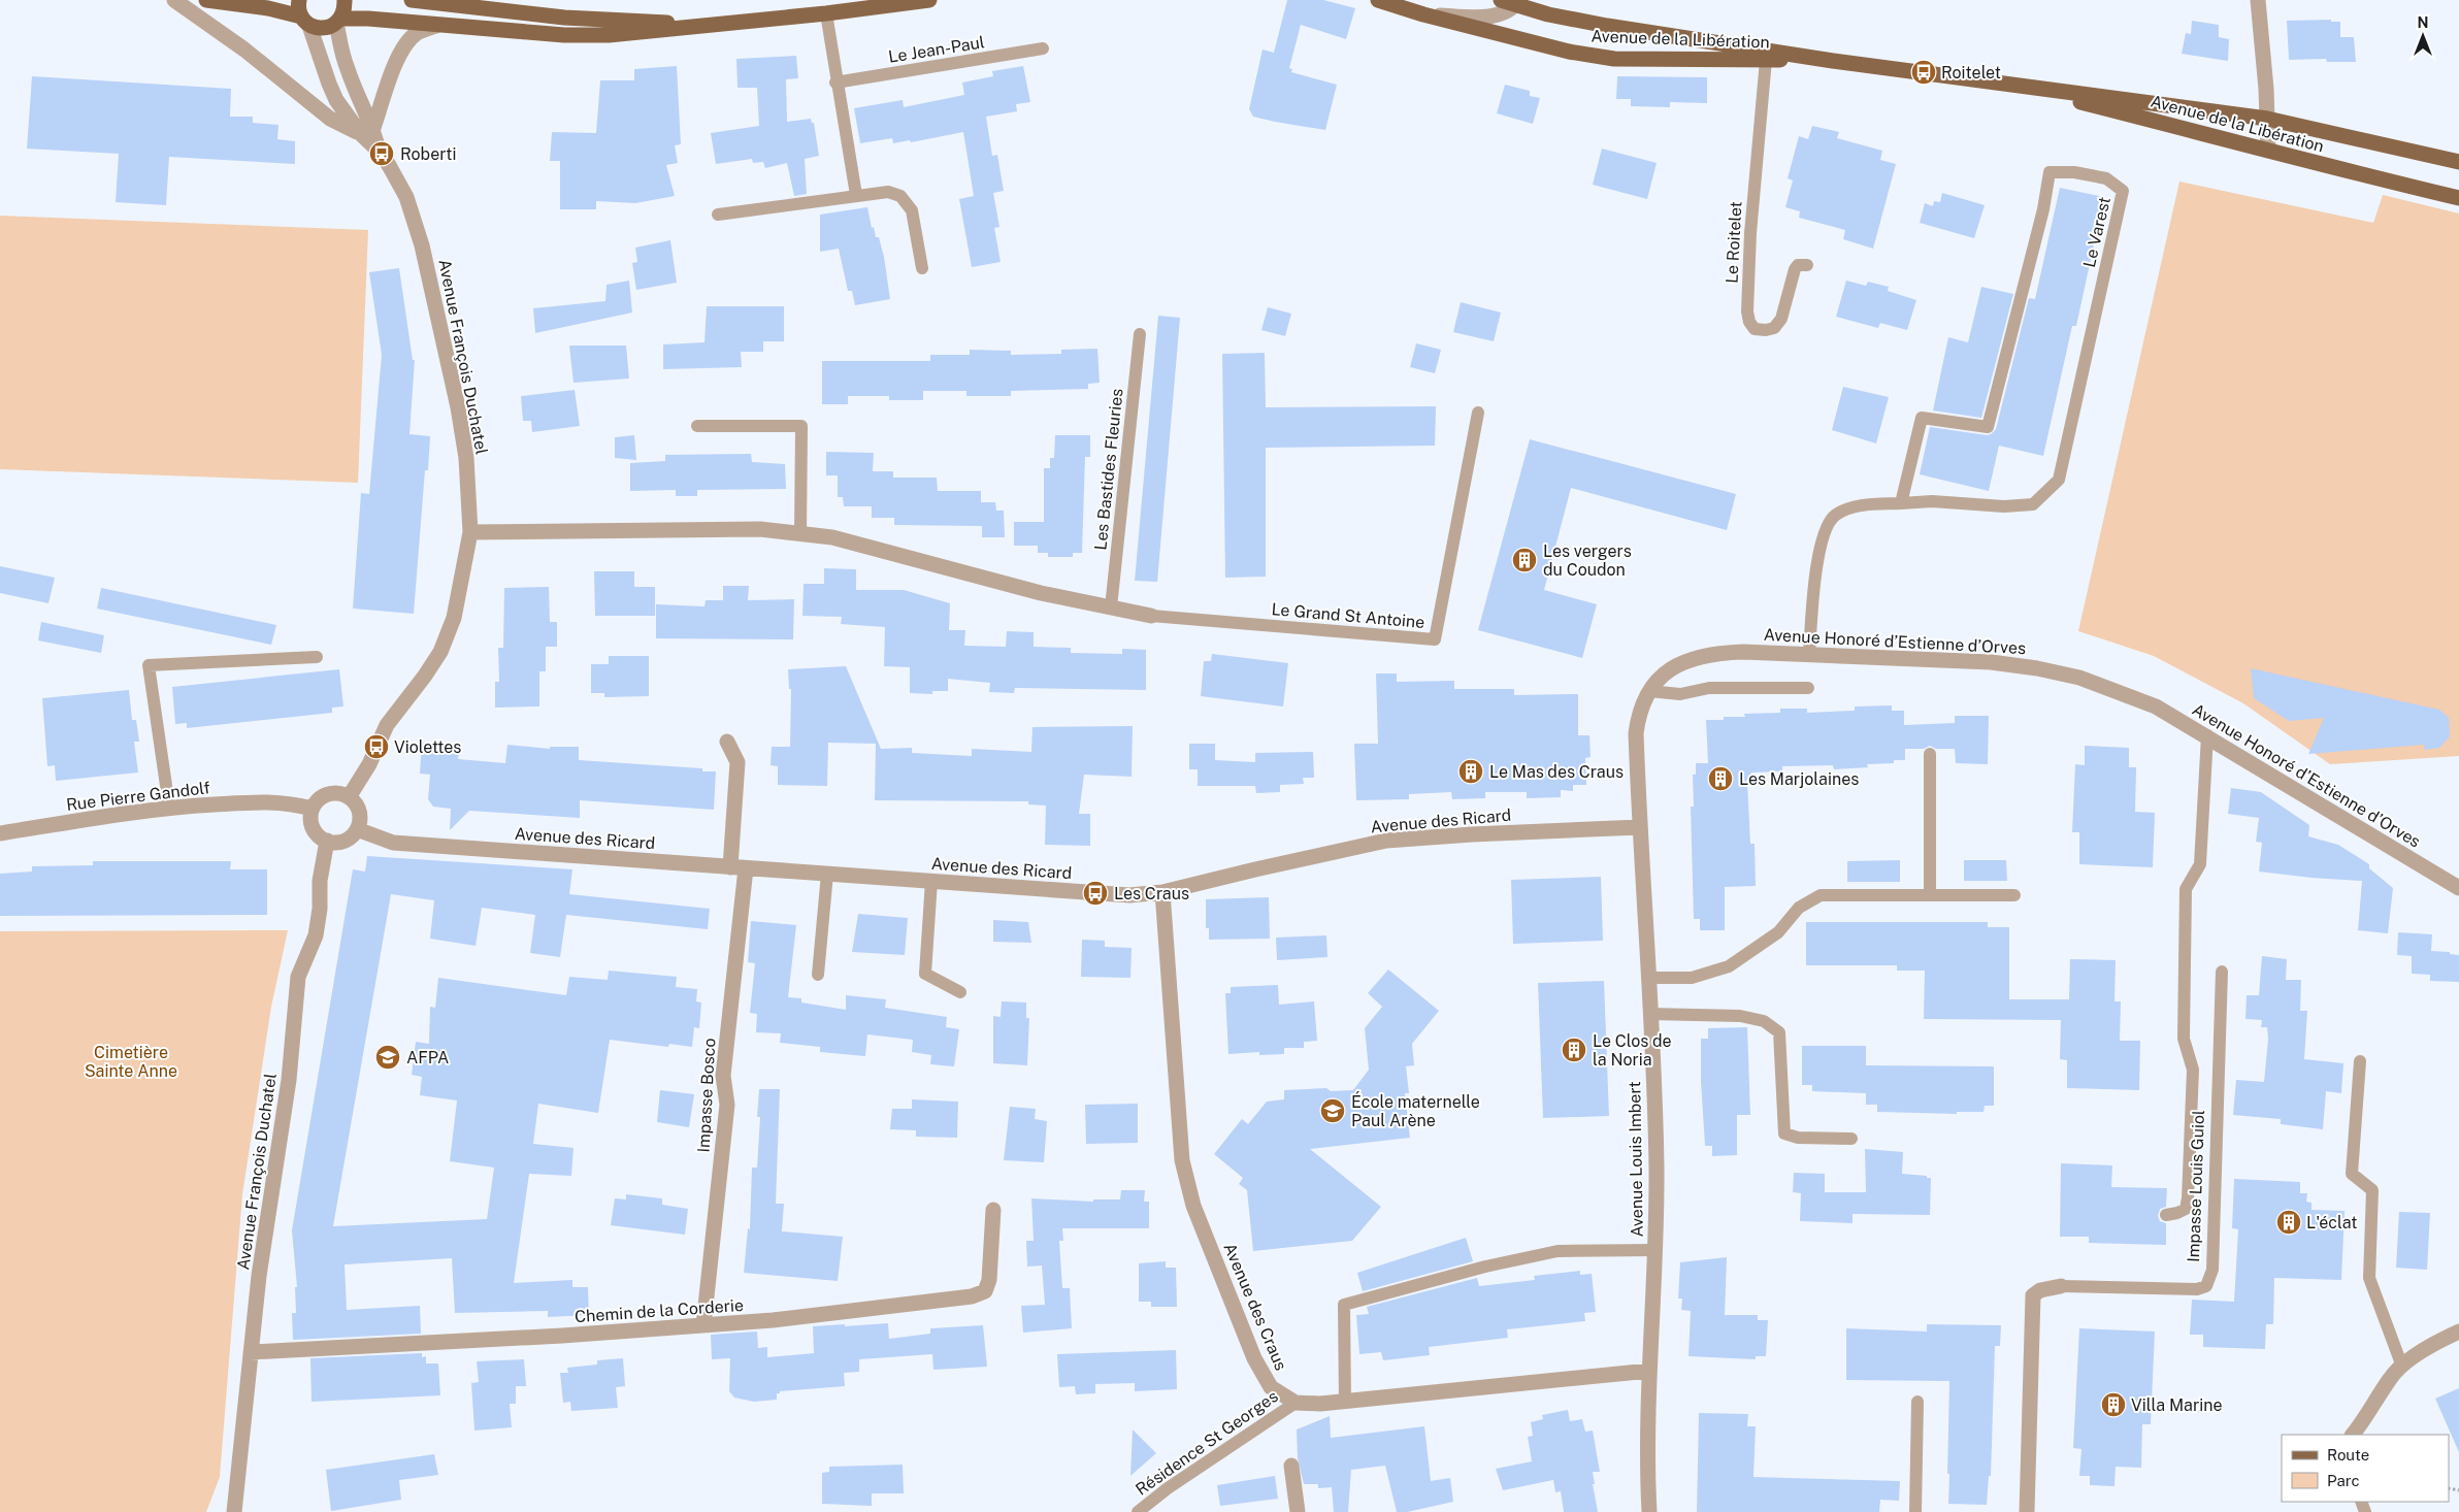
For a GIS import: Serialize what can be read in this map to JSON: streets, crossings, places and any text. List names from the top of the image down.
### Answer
{
  "streets": {
    "main road": ["Avenue de la Libération"],
    "street": [
      "Avenue François Duchatel",
      "Avenue Honoré d’Estienne d’Orves",
      "Rue Pierre Gandolf",
      "Avenue des Ricard",
      "Impasse Bosco",
      "Avenue Louis Imbert",
      "Impasse Louis Guiol",
      "Avenue des Craus",
      "Chemin de la Corderie"
    ],
    "lane": [
      "Le Jean-Paul",
      "Le Varest",
      "Le Roitelet",
      "Les Bastides Fleuries",
      "Le Grand St Antoine",
      "Résidence St Georges"
    ]
  },
  "crossings": [
    ["Avenue de la Libération", "Le Roitelet"],
    ["Le Varest", "Avenue Honoré d’Estienne d’Orves"],
    ["Avenue François Duchatel", "Rue Pierre Gandolf"],
    ["Avenue François Duchatel", "Avenue des Ricard"],
    ["Avenue François Duchatel", "Chemin de la Corderie"],
    ["Avenue Honoré d’Estienne d’Orves", "Avenue Louis Imbert"],
    ["Rue Pierre Gandolf", "Avenue des Ricard"],
    ["Avenue des Ricard", "Impasse Bosco"],
    ["Avenue des Ricard", "Avenue Louis Imbert"],
    ["Avenue des Ricard", "Avenue des Craus"],
    ["Impasse Bosco", "Chemin de la Corderie"],
    ["Avenue Louis Imbert", "Avenue des Craus"],
    ["Avenue des Craus", "Résidence St Georges"]
  ],
  "parks": ["Cimetière Sainte Anne"],
  "places": {
    "bus stop": [
      "Roitelet",
      "Roberti",
      "Violettes",
      "Les Craus"
    ],
    "building": [
      "Les vergers du Coudon",
      "Le Mas des Craus",
      "Les Marjolaines",
      "Le Clos de la Noria",
      "L'éclat",
      "Villa Marine"
    ],
    "school or university": ["AFPA", "École maternelle Paul Arène"]
  },
  "legend": ["Route", "Parc"],
  "north": "top"
}
